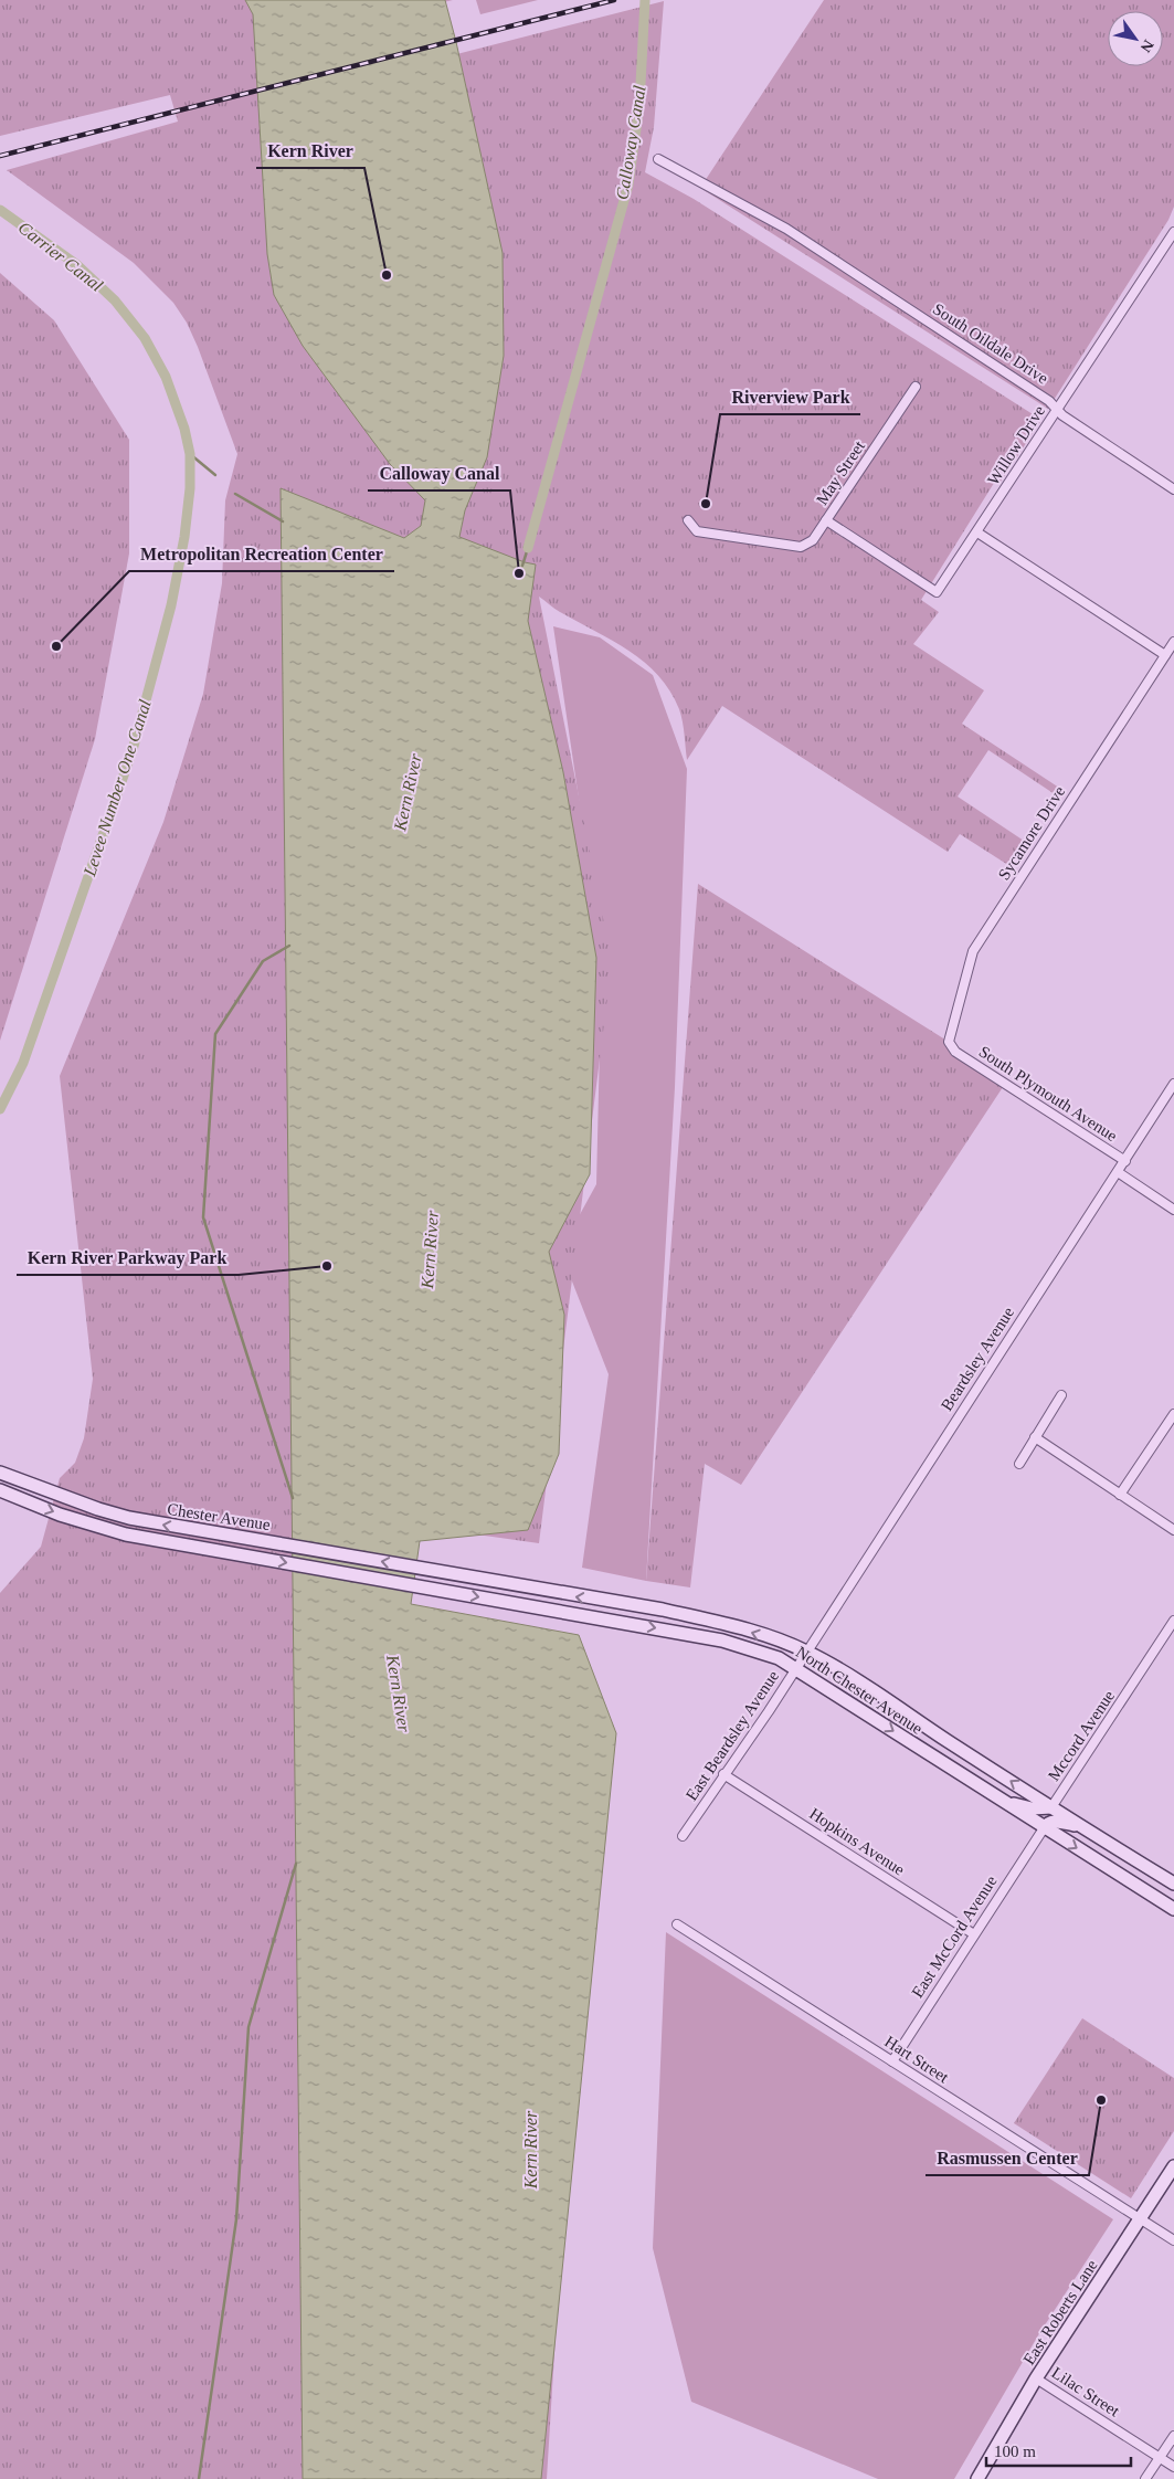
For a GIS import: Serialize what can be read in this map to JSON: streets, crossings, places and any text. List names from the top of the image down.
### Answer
{
  "streets": {
    "main road": ["Chester Avenue", "North Chester Avenue", "East Roberts Lane"],
    "street": [
      "South Oildale Drive",
      "Willow Drive",
      "May Street",
      "Sycamore Drive",
      "South Plymouth Avenue",
      "Beardsley Avenue",
      "East Beardsley Avenue",
      "Mccord Avenue",
      "Hopkins Avenue",
      "East McCord Avenue",
      "Hart Street",
      "Lilac Street"
    ]
  },
  "crossings": [
    ["South Oildale Drive", "Willow Drive"],
    ["Willow Drive", "May Street"],
    ["Sycamore Drive", "South Plymouth Avenue"],
    ["South Plymouth Avenue", "Beardsley Avenue"],
    ["Beardsley Avenue", "North Chester Avenue"],
    ["Beardsley Avenue", "East Beardsley Avenue"],
    ["Chester Avenue", "North Chester Avenue"],
    ["North Chester Avenue", "East Beardsley Avenue"],
    ["North Chester Avenue", "Mccord Avenue"],
    ["North Chester Avenue", "East McCord Avenue"],
    ["East Beardsley Avenue", "Hopkins Avenue"],
    ["Hopkins Avenue", "East McCord Avenue"],
    ["East McCord Avenue", "Hart Street"],
    ["Hart Street", "East Roberts Lane"],
    ["East Roberts Lane", "Lilac Street"]
  ],
  "water": [
    "Calloway Canal",
    "Carrier Canal",
    "Levee Number One Canal",
    "Kern River"
  ],
  "places": [
    "Kern River",
    "Riverview Park",
    "Calloway Canal",
    "Metropolitan Recreation Center",
    "Kern River Parkway Park",
    "Rasmussen Center"
  ],
  "scale_bar": "100 m",
  "north": "bottom right"
}
